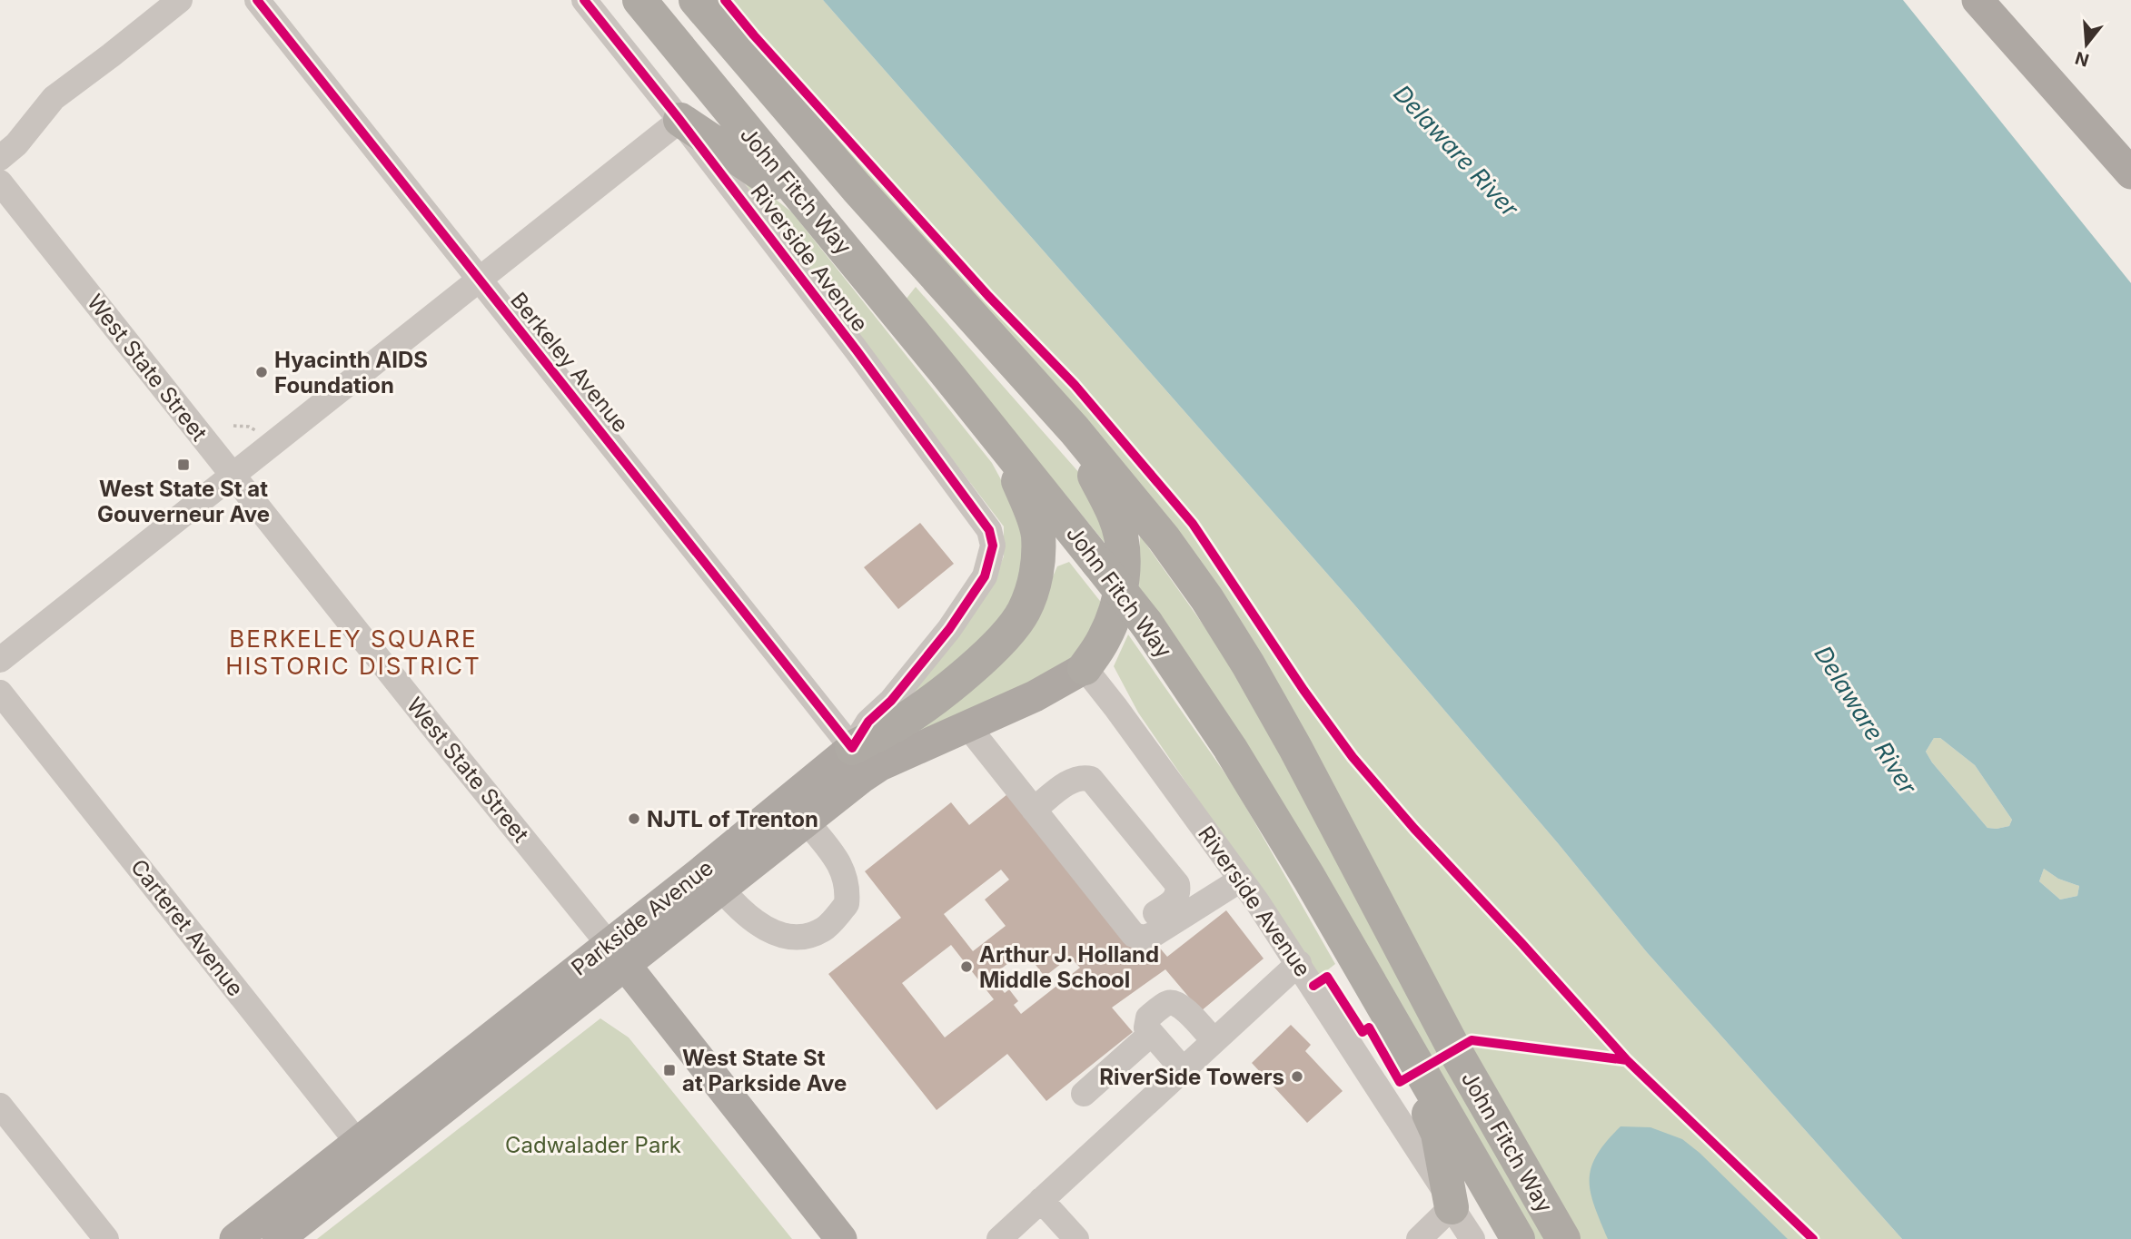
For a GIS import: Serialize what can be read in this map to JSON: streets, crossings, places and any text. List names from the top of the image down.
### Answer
{
  "streets": {
    "highway": ["John Fitch Way"],
    "main road": ["West State Street", "Parkside Avenue"],
    "street": ["Riverside Avenue", "Berkeley Avenue", "Carteret Avenue"]
  },
  "crossings": [
    ["Riverside Avenue", "Parkside Avenue"],
    ["Berkeley Avenue", "Parkside Avenue"],
    ["West State Street", "Parkside Avenue"],
    ["Parkside Avenue", "Carteret Avenue"]
  ],
  "districts": ["BERKELEY SQUARE HISTORIC DISTRICT"],
  "water": ["Delaware River"],
  "parks": ["Cadwalader Park"],
  "places": {
    "other": [
      "Hyacinth AIDS Foundation",
      "NJTL of Trenton",
      "Arthur J. Holland Middle School",
      "RiverSide Towers"
    ],
    "transit": ["West State St at Gouverneur Ave", "West State St at Parkside Ave"]
  },
  "north": "bottom"
}
